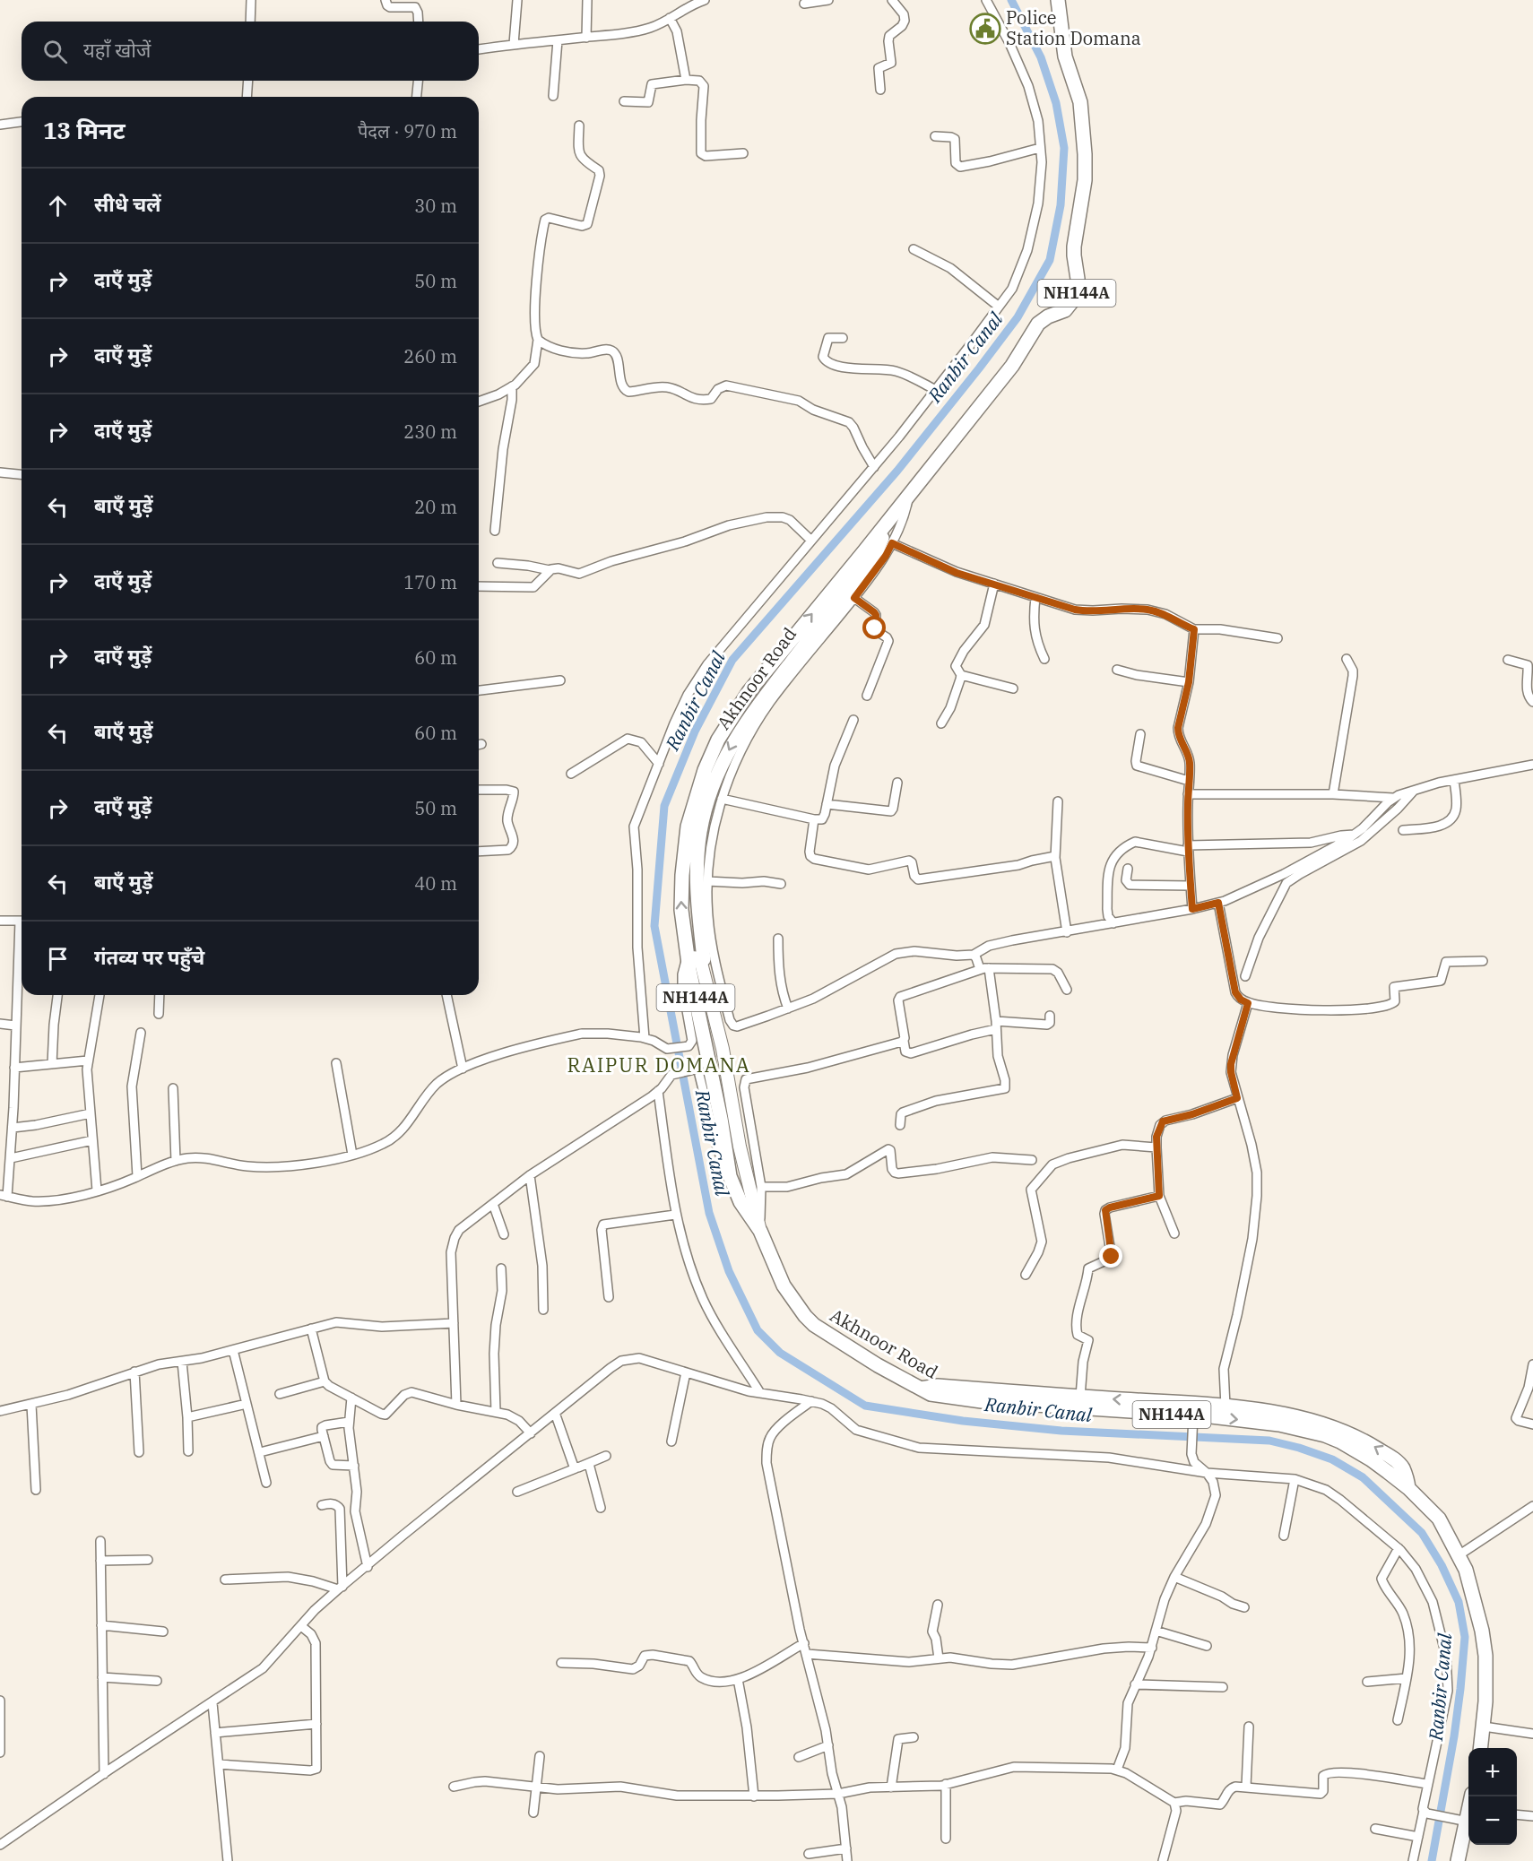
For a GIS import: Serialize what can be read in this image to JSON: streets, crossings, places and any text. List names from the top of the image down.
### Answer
{
  "streets": {
    "highway": ["NH144A", "Akhnoor Road"]
  },
  "crossings": [
    ["NH144A", "Akhnoor Road"]
  ],
  "districts": ["RAIPUR DOMANA"],
  "water": ["Ranbir Canal"],
  "places": {
    "public building": ["Police Station Domana"]
  },
  "page": {
    "search": "यहाँ खोजें",
    "heading": ["13 मिनट", "पैदल · 970 m"],
    "list": [
      ["सीधे चलें", "30 m"],
      ["दाएँ मुड़ें", "50 m"],
      ["दाएँ मुड़ें", "260 m"],
      ["दाएँ मुड़ें", "230 m"],
      ["बाएँ मुड़ें", "20 m"],
      ["दाएँ मुड़ें", "170 m"],
      ["दाएँ मुड़ें", "60 m"],
      ["बाएँ मुड़ें", "60 m"],
      ["दाएँ मुड़ें", "50 m"],
      ["बाएँ मुड़ें", "40 m"],
      "गंतव्य पर पहुँचे"
    ],
    "map_buttons": ["+", "−"]
  }
}
